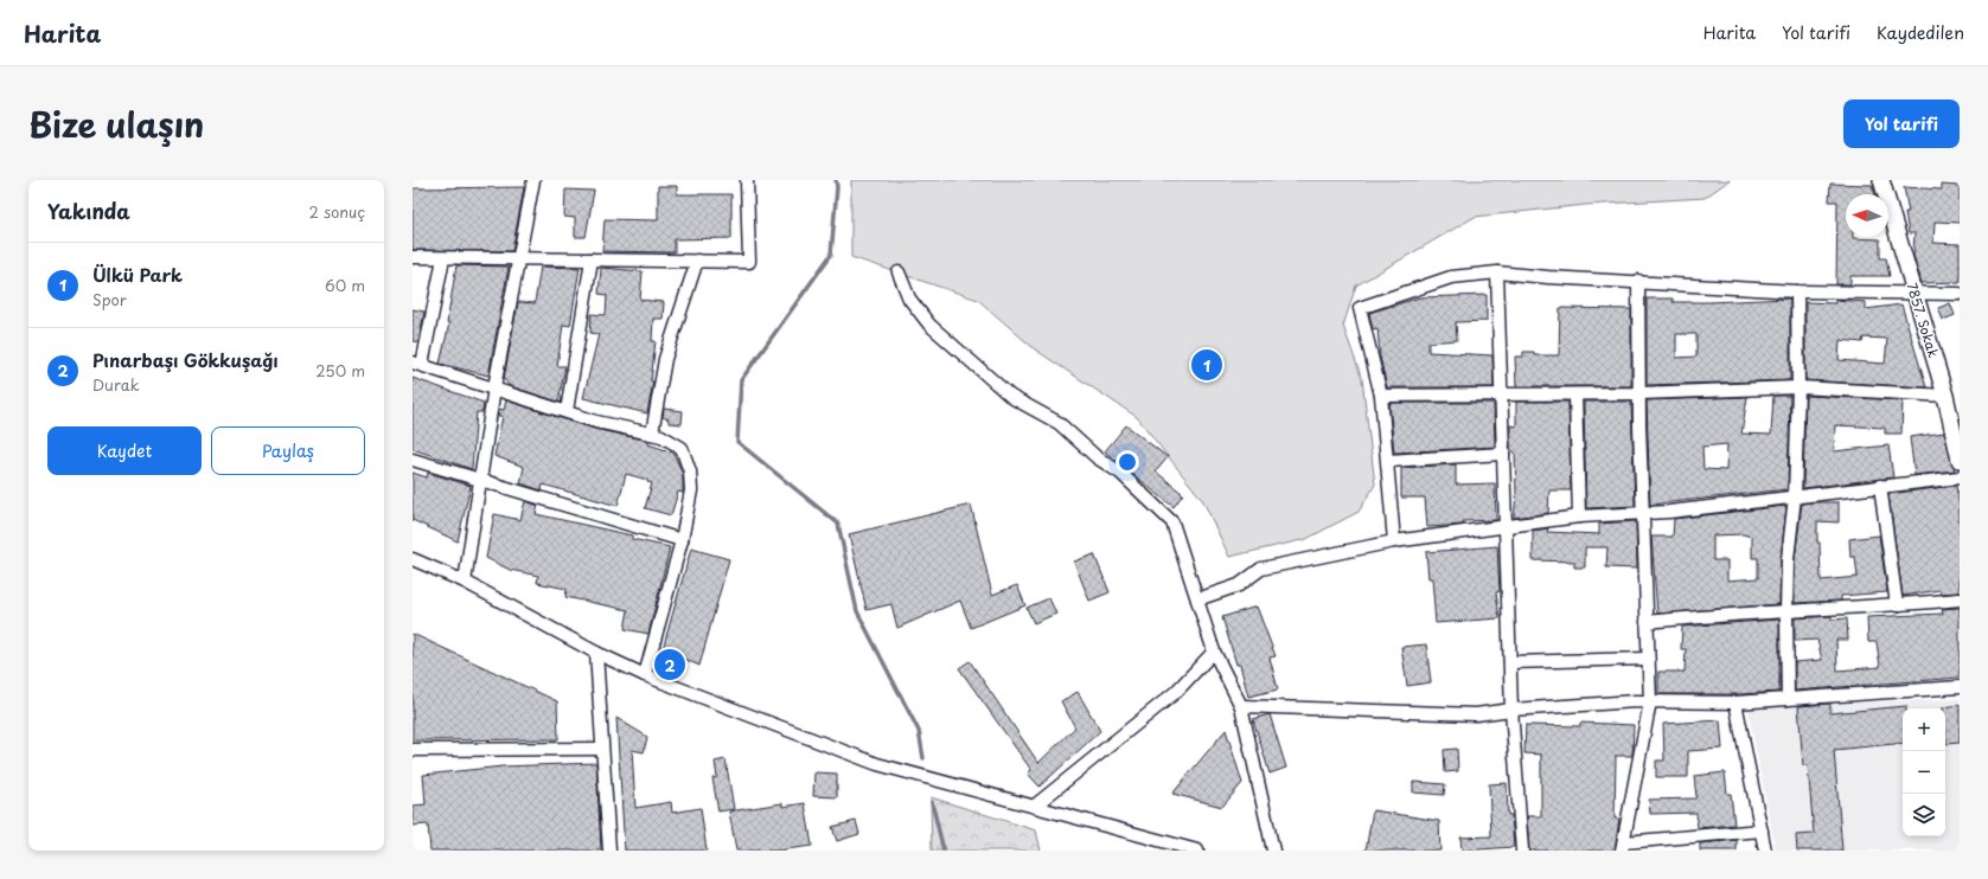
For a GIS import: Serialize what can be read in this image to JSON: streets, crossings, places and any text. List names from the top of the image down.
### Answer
{
  "streets": {
    "street": ["7857. Sokak"]
  },
  "north": "left",
  "page": {
    "header": "Harita",
    "nav": ["Harita", "Yol tarifi", "Kaydedilen"],
    "title": "Bize ulaşın",
    "buttons": [
      "Yol tarifi",
      ["Kaydet", "Paylaş"]
    ],
    "heading": ["Yakında", "2 sonuç"],
    "list": [
      {
        "mark": "1",
        "name": "Ülkü Park",
        "note": "Spor",
        "value": "60 m"
      },
      {
        "mark": "2",
        "name": "Pınarbaşı Gökkuşağı",
        "note": "Durak",
        "value": "250 m"
      }
    ],
    "pins": ["1", "2"],
    "map_buttons": ["+", "−"]
  }
}
